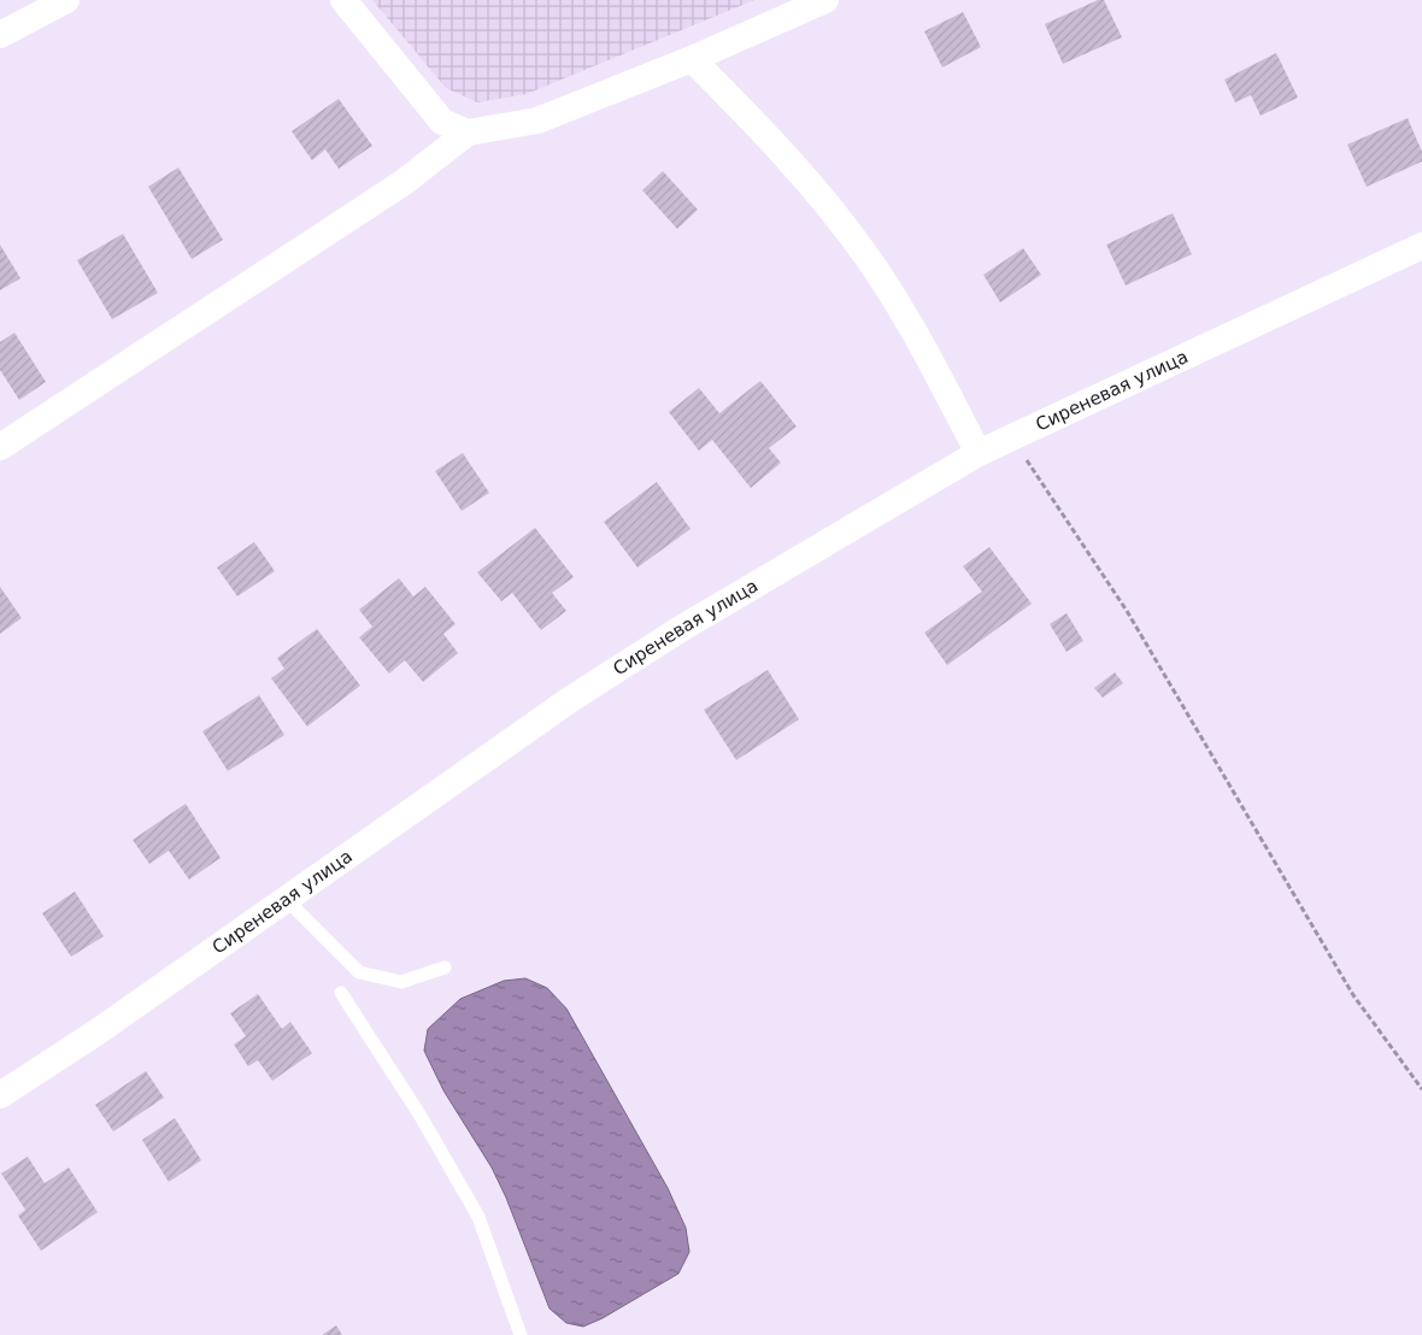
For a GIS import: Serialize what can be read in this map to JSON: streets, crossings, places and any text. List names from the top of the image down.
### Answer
{
  "streets": {
    "street": ["Сиреневая улица"]
  }
}
